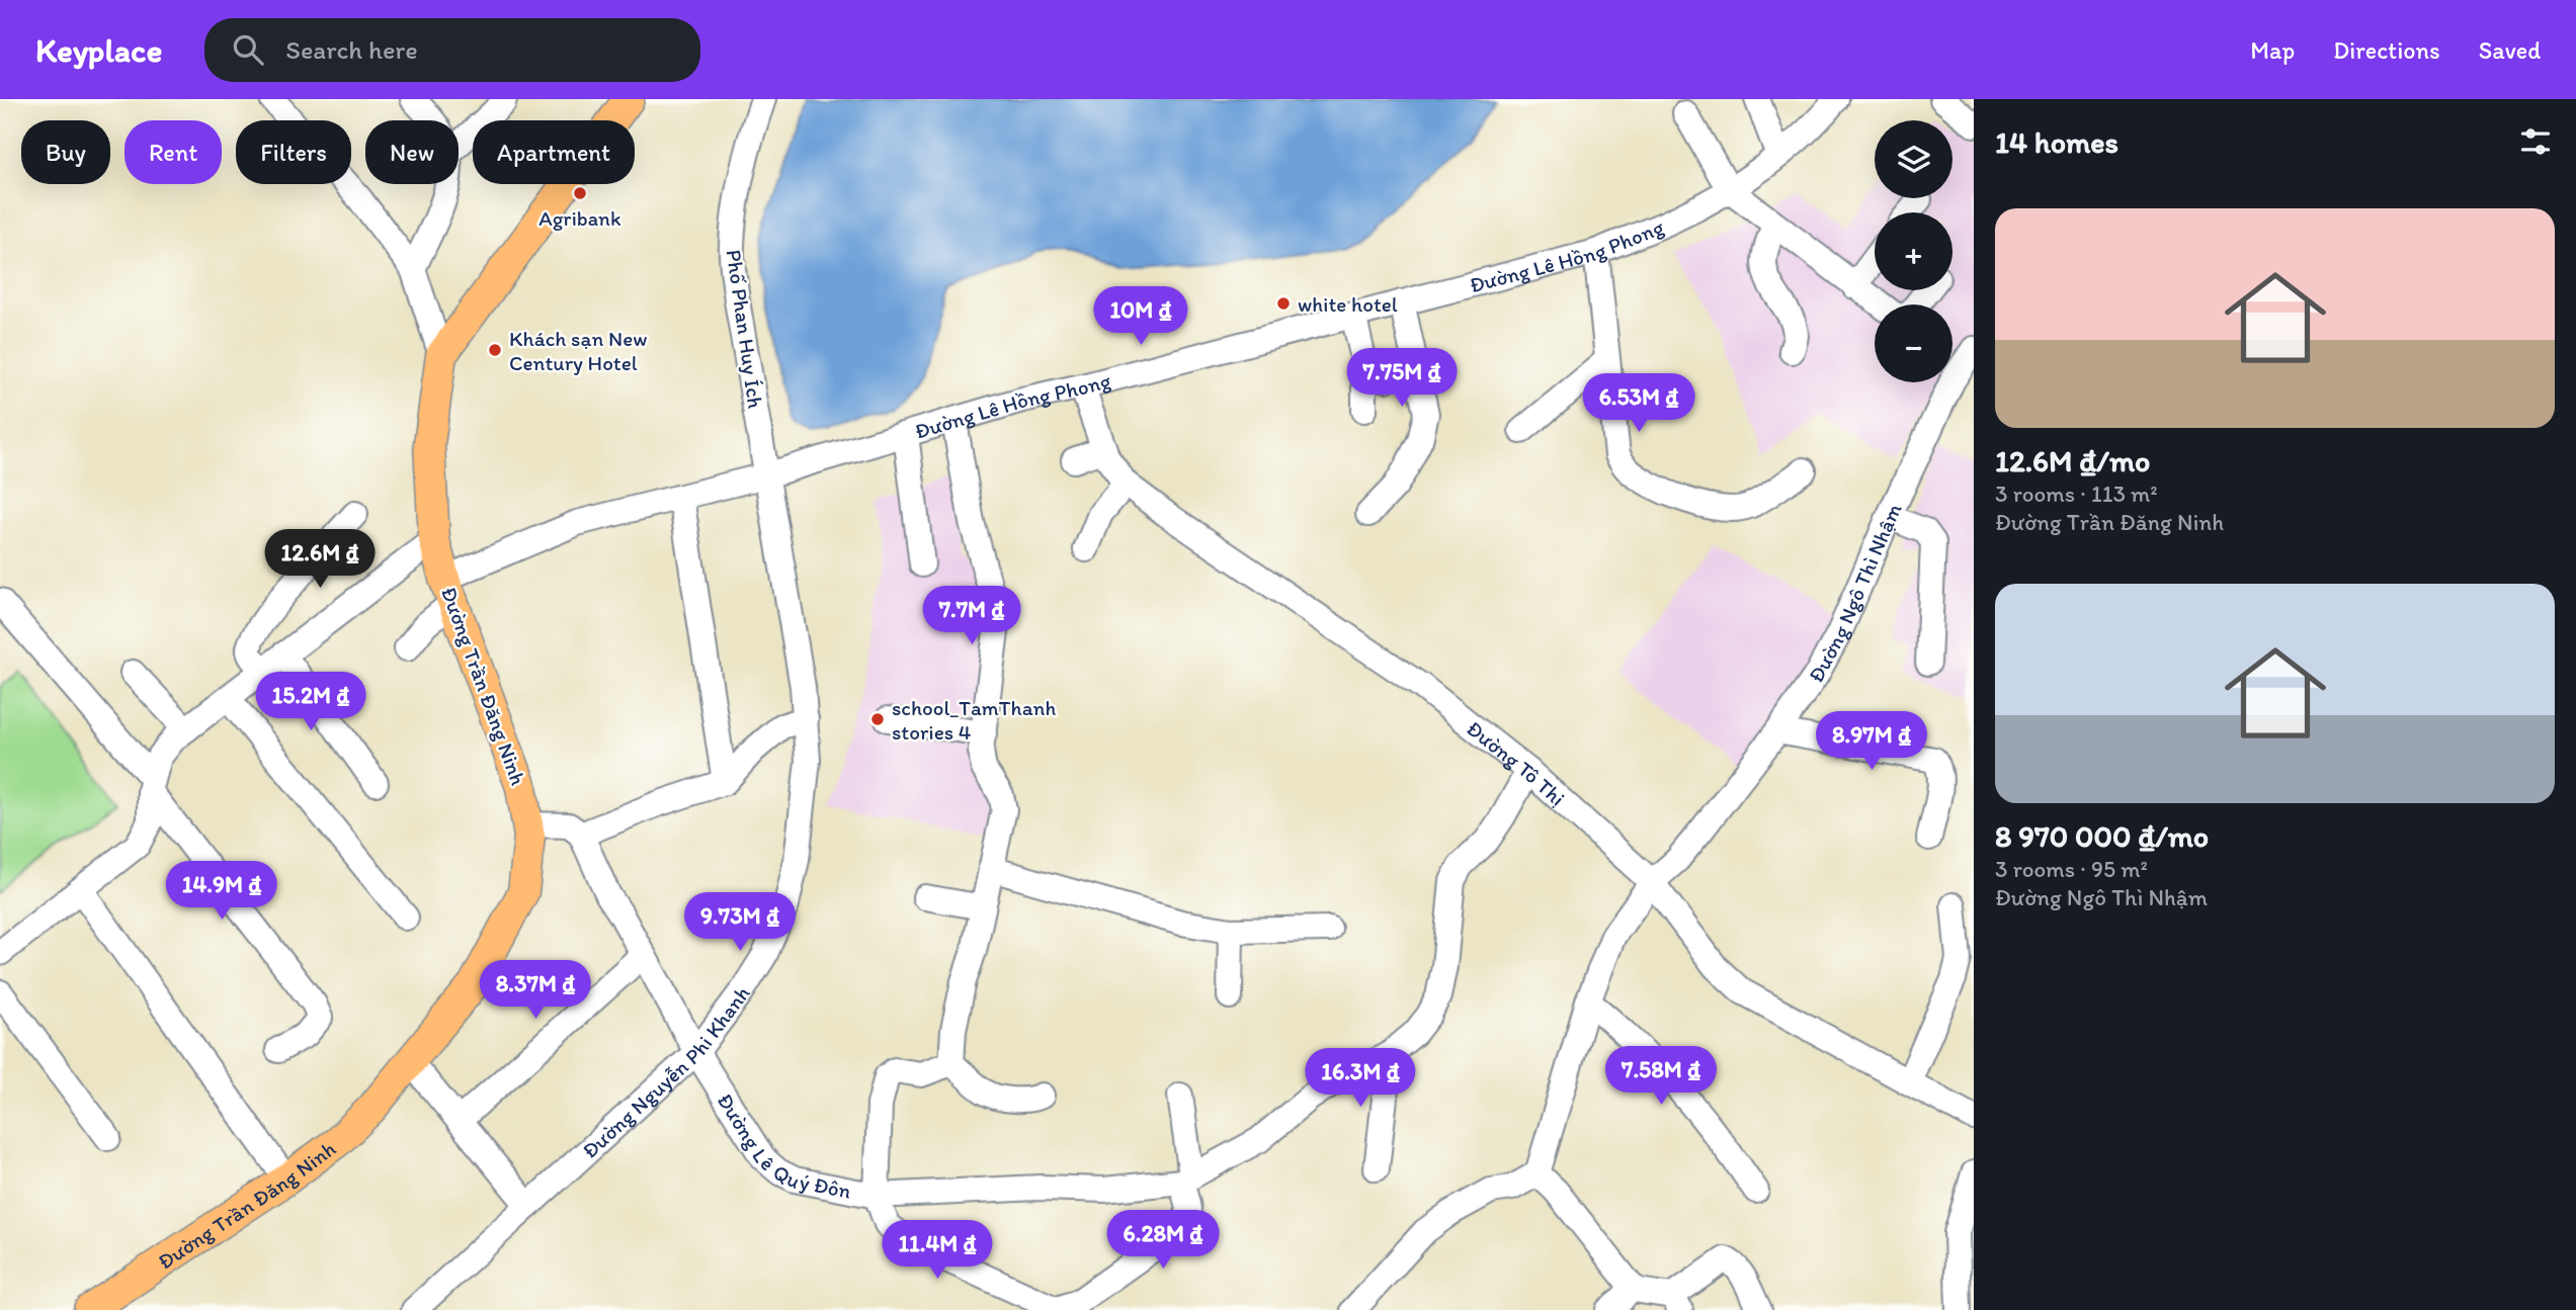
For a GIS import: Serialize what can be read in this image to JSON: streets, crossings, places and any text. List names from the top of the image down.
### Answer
{
  "streets": {
    "main road": ["Đường Trần Đăng Ninh"],
    "street": [
      "Đường Lê Hồng Phong",
      "Phố Phan Huy Ích",
      "Đường Ngô Thì Nhậm",
      "Đường Tô Thị",
      "Đường Nguyễn Phi Khanh",
      "Đường Lê Quý Đôn"
    ]
  },
  "crossings": [
    ["Đường Lê Hồng Phong", "Phố Phan Huy Ích"],
    ["Đường Lê Hồng Phong", "Đường Trần Đăng Ninh"],
    ["Đường Lê Hồng Phong", "Đường Tô Thị"],
    ["Đường Lê Hồng Phong", "Đường Nguyễn Phi Khanh"],
    ["Phố Phan Huy Ích", "Đường Nguyễn Phi Khanh"],
    ["Đường Ngô Thì Nhậm", "Đường Tô Thị"],
    ["Đường Tô Thị", "Đường Lê Quý Đôn"],
    ["Đường Nguyễn Phi Khanh", "Đường Lê Quý Đôn"]
  ],
  "places": [
    "Agribank",
    "white hotel",
    "Khách sạn New Century Hotel",
    "school_TamThanh stories 4"
  ],
  "page": {
    "header": "Keyplace",
    "search": "Search here",
    "nav": ["Map", "Directions", "Saved"],
    "heading": "14 homes",
    "map_buttons": ["+", "−"],
    "chip": [
      "Buy",
      "Rent",
      "Filters",
      "New",
      "Apartment"
    ],
    "list": [
      {
        "name": "12.6M ₫/mo",
        "note": "3 rooms · 113 m² · Đường Trần Đăng Ninh"
      },
      {
        "name": "8 970 000 ₫/mo",
        "note": "3 rooms · 95 m² · Đường Ngô Thì Nhậm"
      }
    ],
    "price": [
      "10M ₫",
      "7.75M ₫",
      "6.53M ₫",
      "12.6M ₫",
      "7.7M ₫",
      "15.2M ₫",
      "8.97M ₫",
      "14.9M ₫",
      "9.73M ₫",
      "8.37M ₫",
      "7.58M ₫",
      "16.3M ₫",
      "6.28M ₫",
      "11.4M ₫"
    ]
  }
}
